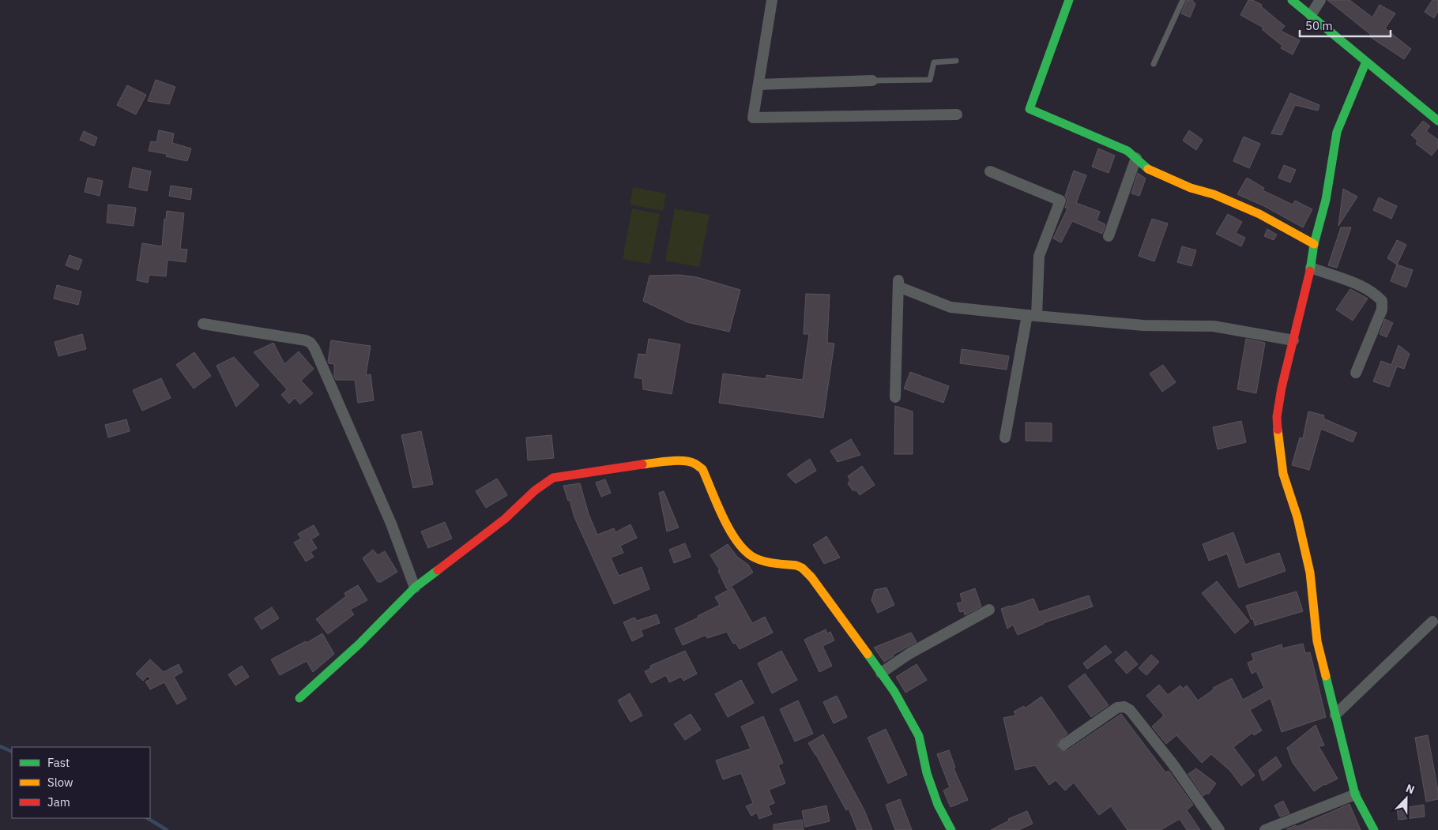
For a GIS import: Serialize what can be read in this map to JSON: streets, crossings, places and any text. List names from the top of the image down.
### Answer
{
  "legend": ["Fast", "Slow", "Jam"],
  "scale_bar": "50 m",
  "north": "top"
}
